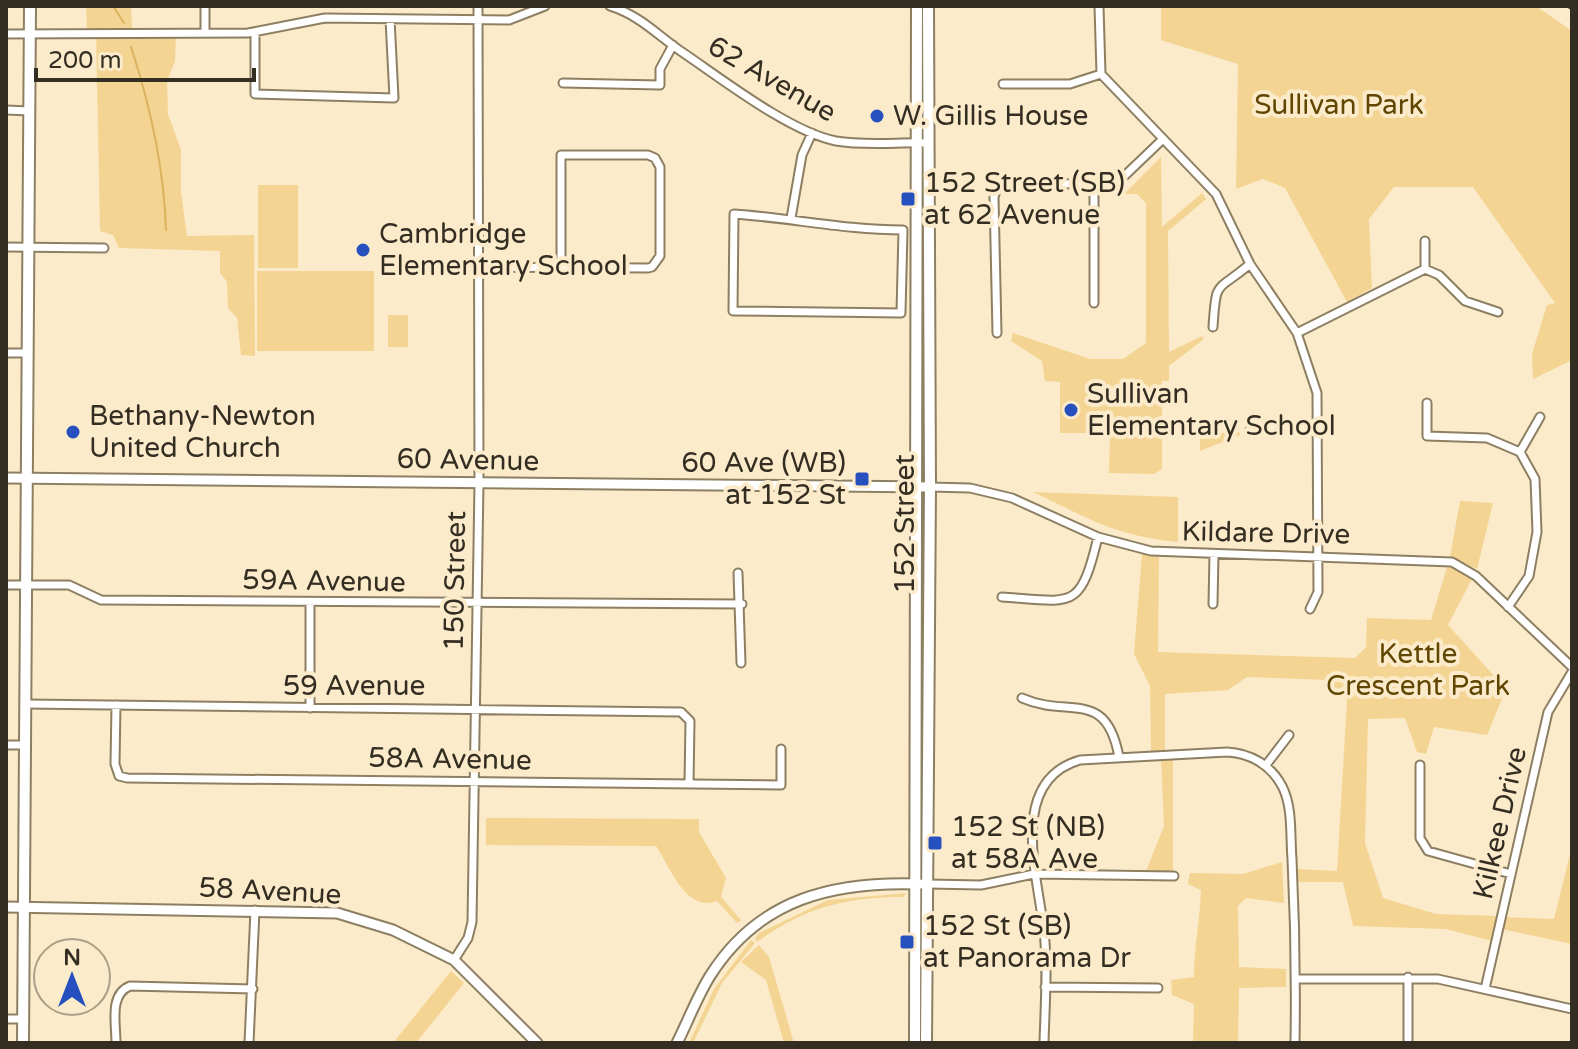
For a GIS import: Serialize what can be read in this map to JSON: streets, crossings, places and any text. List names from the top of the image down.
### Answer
{
  "streets": {
    "main road": ["152 Street"],
    "street": [
      "62 Avenue",
      "60 Avenue",
      "Kildare Drive",
      "59A Avenue",
      "150 Street",
      "59 Avenue",
      "58A Avenue",
      "Kilkee Drive",
      "58 Avenue"
    ]
  },
  "crossings": [
    ["62 Avenue", "152 Street"],
    ["60 Avenue", "152 Street"],
    ["60 Avenue", "Kildare Drive"],
    ["60 Avenue", "150 Street"],
    ["152 Street", "Kildare Drive"],
    ["Kildare Drive", "Kilkee Drive"],
    ["59A Avenue", "150 Street"],
    ["150 Street", "59 Avenue"],
    ["150 Street", "58A Avenue"],
    ["150 Street", "58 Avenue"],
    ["59 Avenue", "58A Avenue"]
  ],
  "parks": ["Sullivan Park", "Kettle Crescent Park"],
  "places": {
    "other": [
      "W. Gillis House",
      "Cambridge Elementary School",
      "Sullivan Elementary School",
      "Bethany-Newton United Church"
    ],
    "transit": [
      "152 Street (SB) at 62 Avenue",
      "60 Ave (WB) at 152 St",
      "152 St (NB) at 58A Ave",
      "152 St (SB) at Panorama Dr"
    ]
  },
  "scale_bar": "200 m",
  "north": "top"
}
